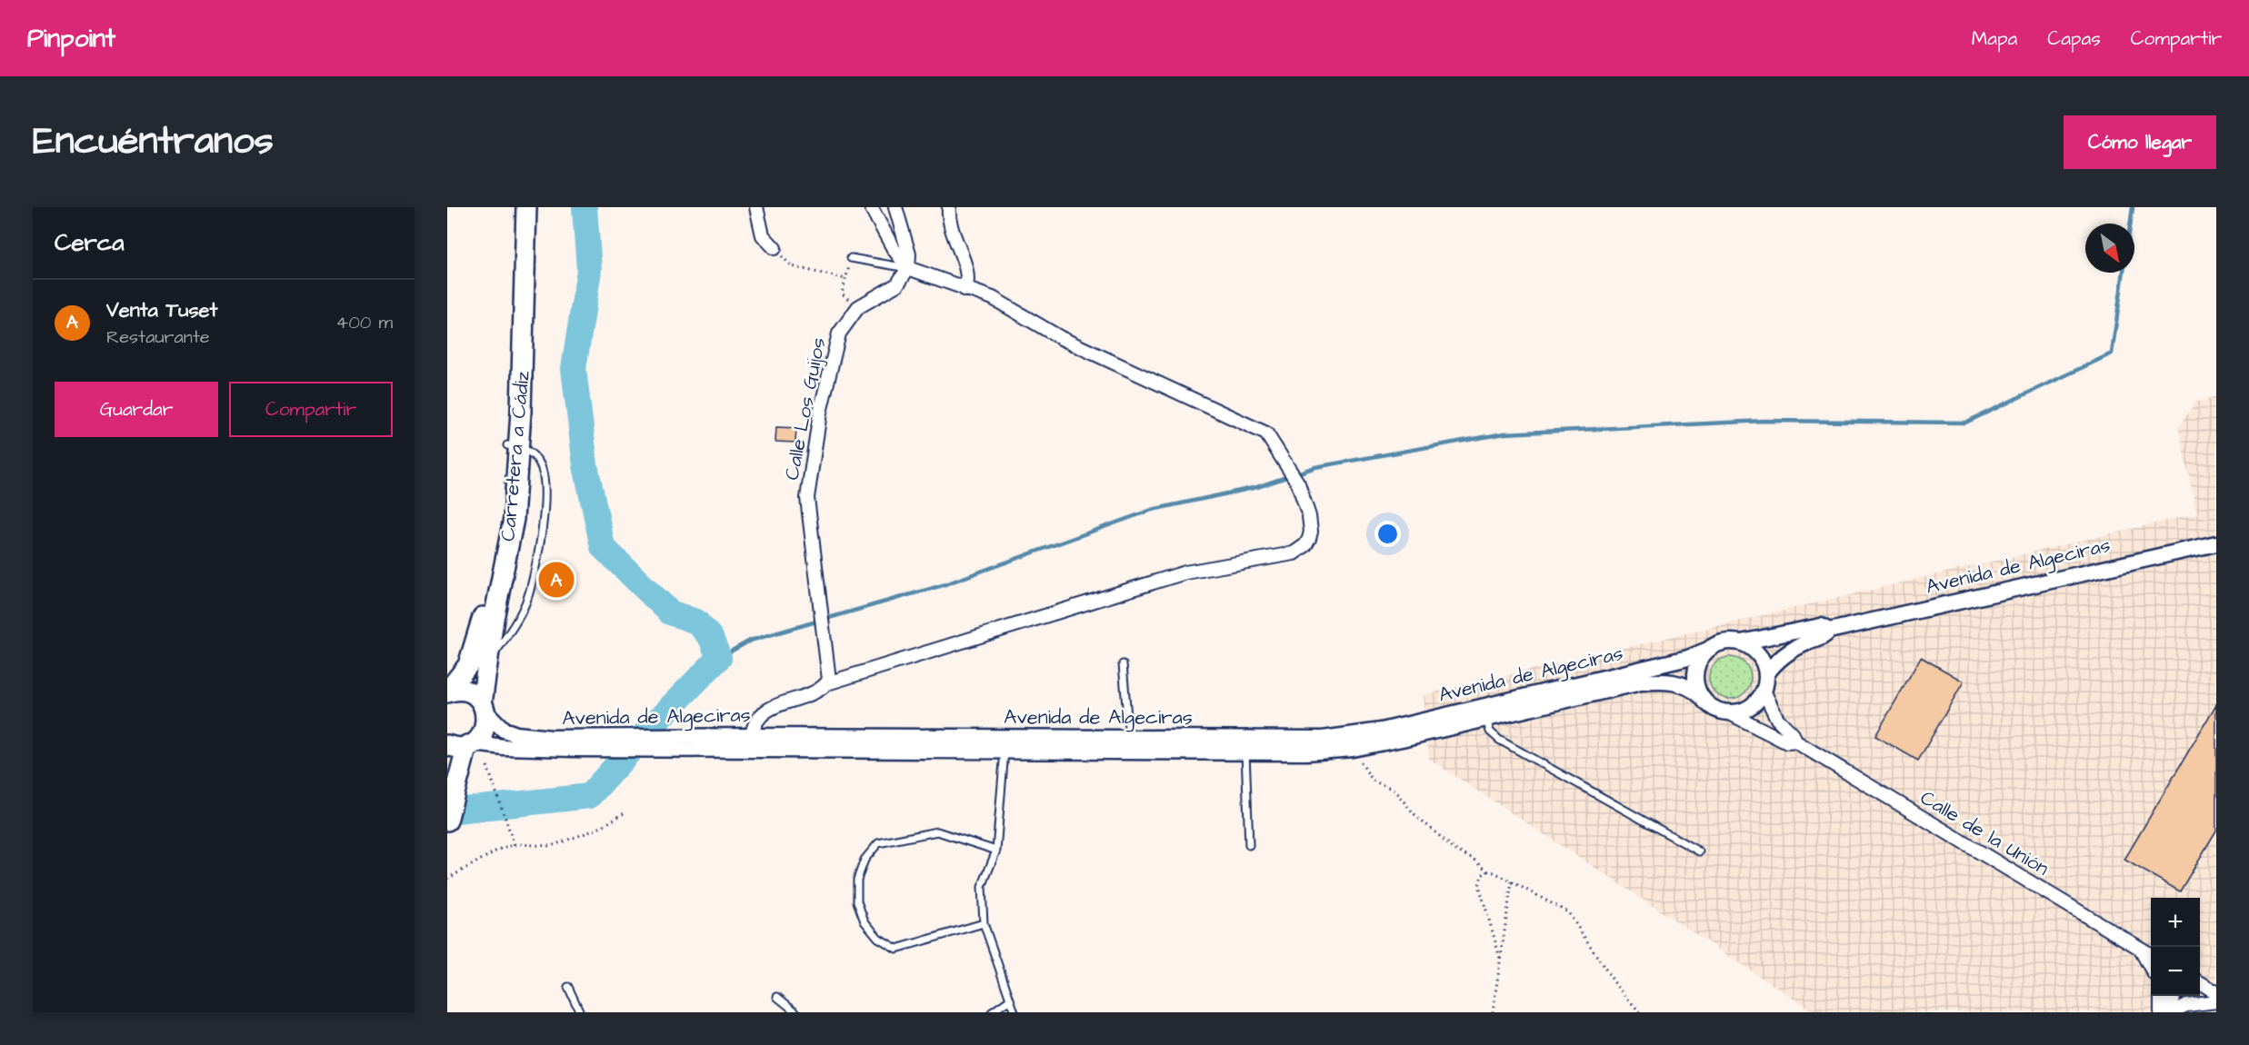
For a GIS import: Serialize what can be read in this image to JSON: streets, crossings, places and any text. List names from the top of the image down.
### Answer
{
  "streets": {
    "highway": ["Carretera a Cádiz"],
    "street": ["Calle Los Guijos", "Avenida de Algeciras", "Calle de la Unión"]
  },
  "crossings": [
    ["Carretera a Cádiz", "Avenida de Algeciras"],
    ["Avenida de Algeciras", "Calle de la Unión"]
  ],
  "north": "bottom right",
  "page": {
    "header": "Pinpoint",
    "nav": ["Mapa", "Capas", "Compartir"],
    "title": "Encuéntranos",
    "buttons": [
      "Cómo llegar",
      ["Guardar", "Compartir"]
    ],
    "heading": "Cerca",
    "list": [
      {
        "mark": "A",
        "name": "Venta Tuset",
        "note": "Restaurante",
        "value": "400 m"
      }
    ],
    "pins": "A",
    "map_buttons": ["+", "−"]
  }
}
